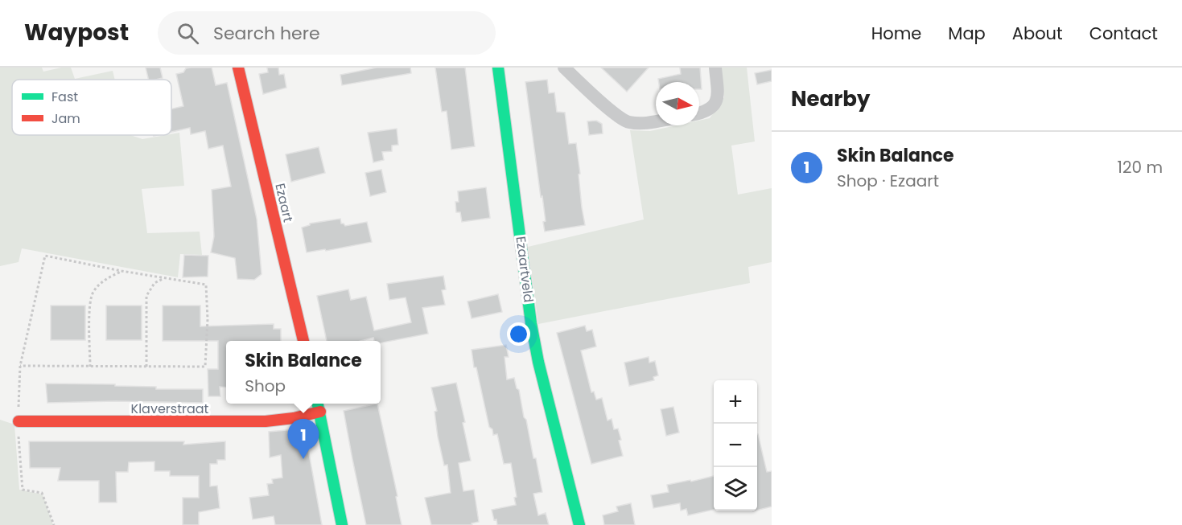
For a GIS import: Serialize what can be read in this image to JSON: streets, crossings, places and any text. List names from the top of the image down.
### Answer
{
  "streets": {
    "street": ["Ezaart", "Ezaartveld", "Klaverstraat"]
  },
  "legend": ["Fast", "Jam"],
  "north": "right",
  "page": {
    "header": "Waypost",
    "search": "Search here",
    "nav": [
      "Home",
      "Map",
      "About",
      "Contact"
    ],
    "heading": "Nearby",
    "list": [
      {
        "mark": "1",
        "name": "Skin Balance",
        "note": "Shop · Ezaart",
        "value": "120 m"
      }
    ],
    "popup": ["Skin Balance", "Shop"],
    "map_buttons": ["+", "−"],
    "pins": "1"
  }
}
